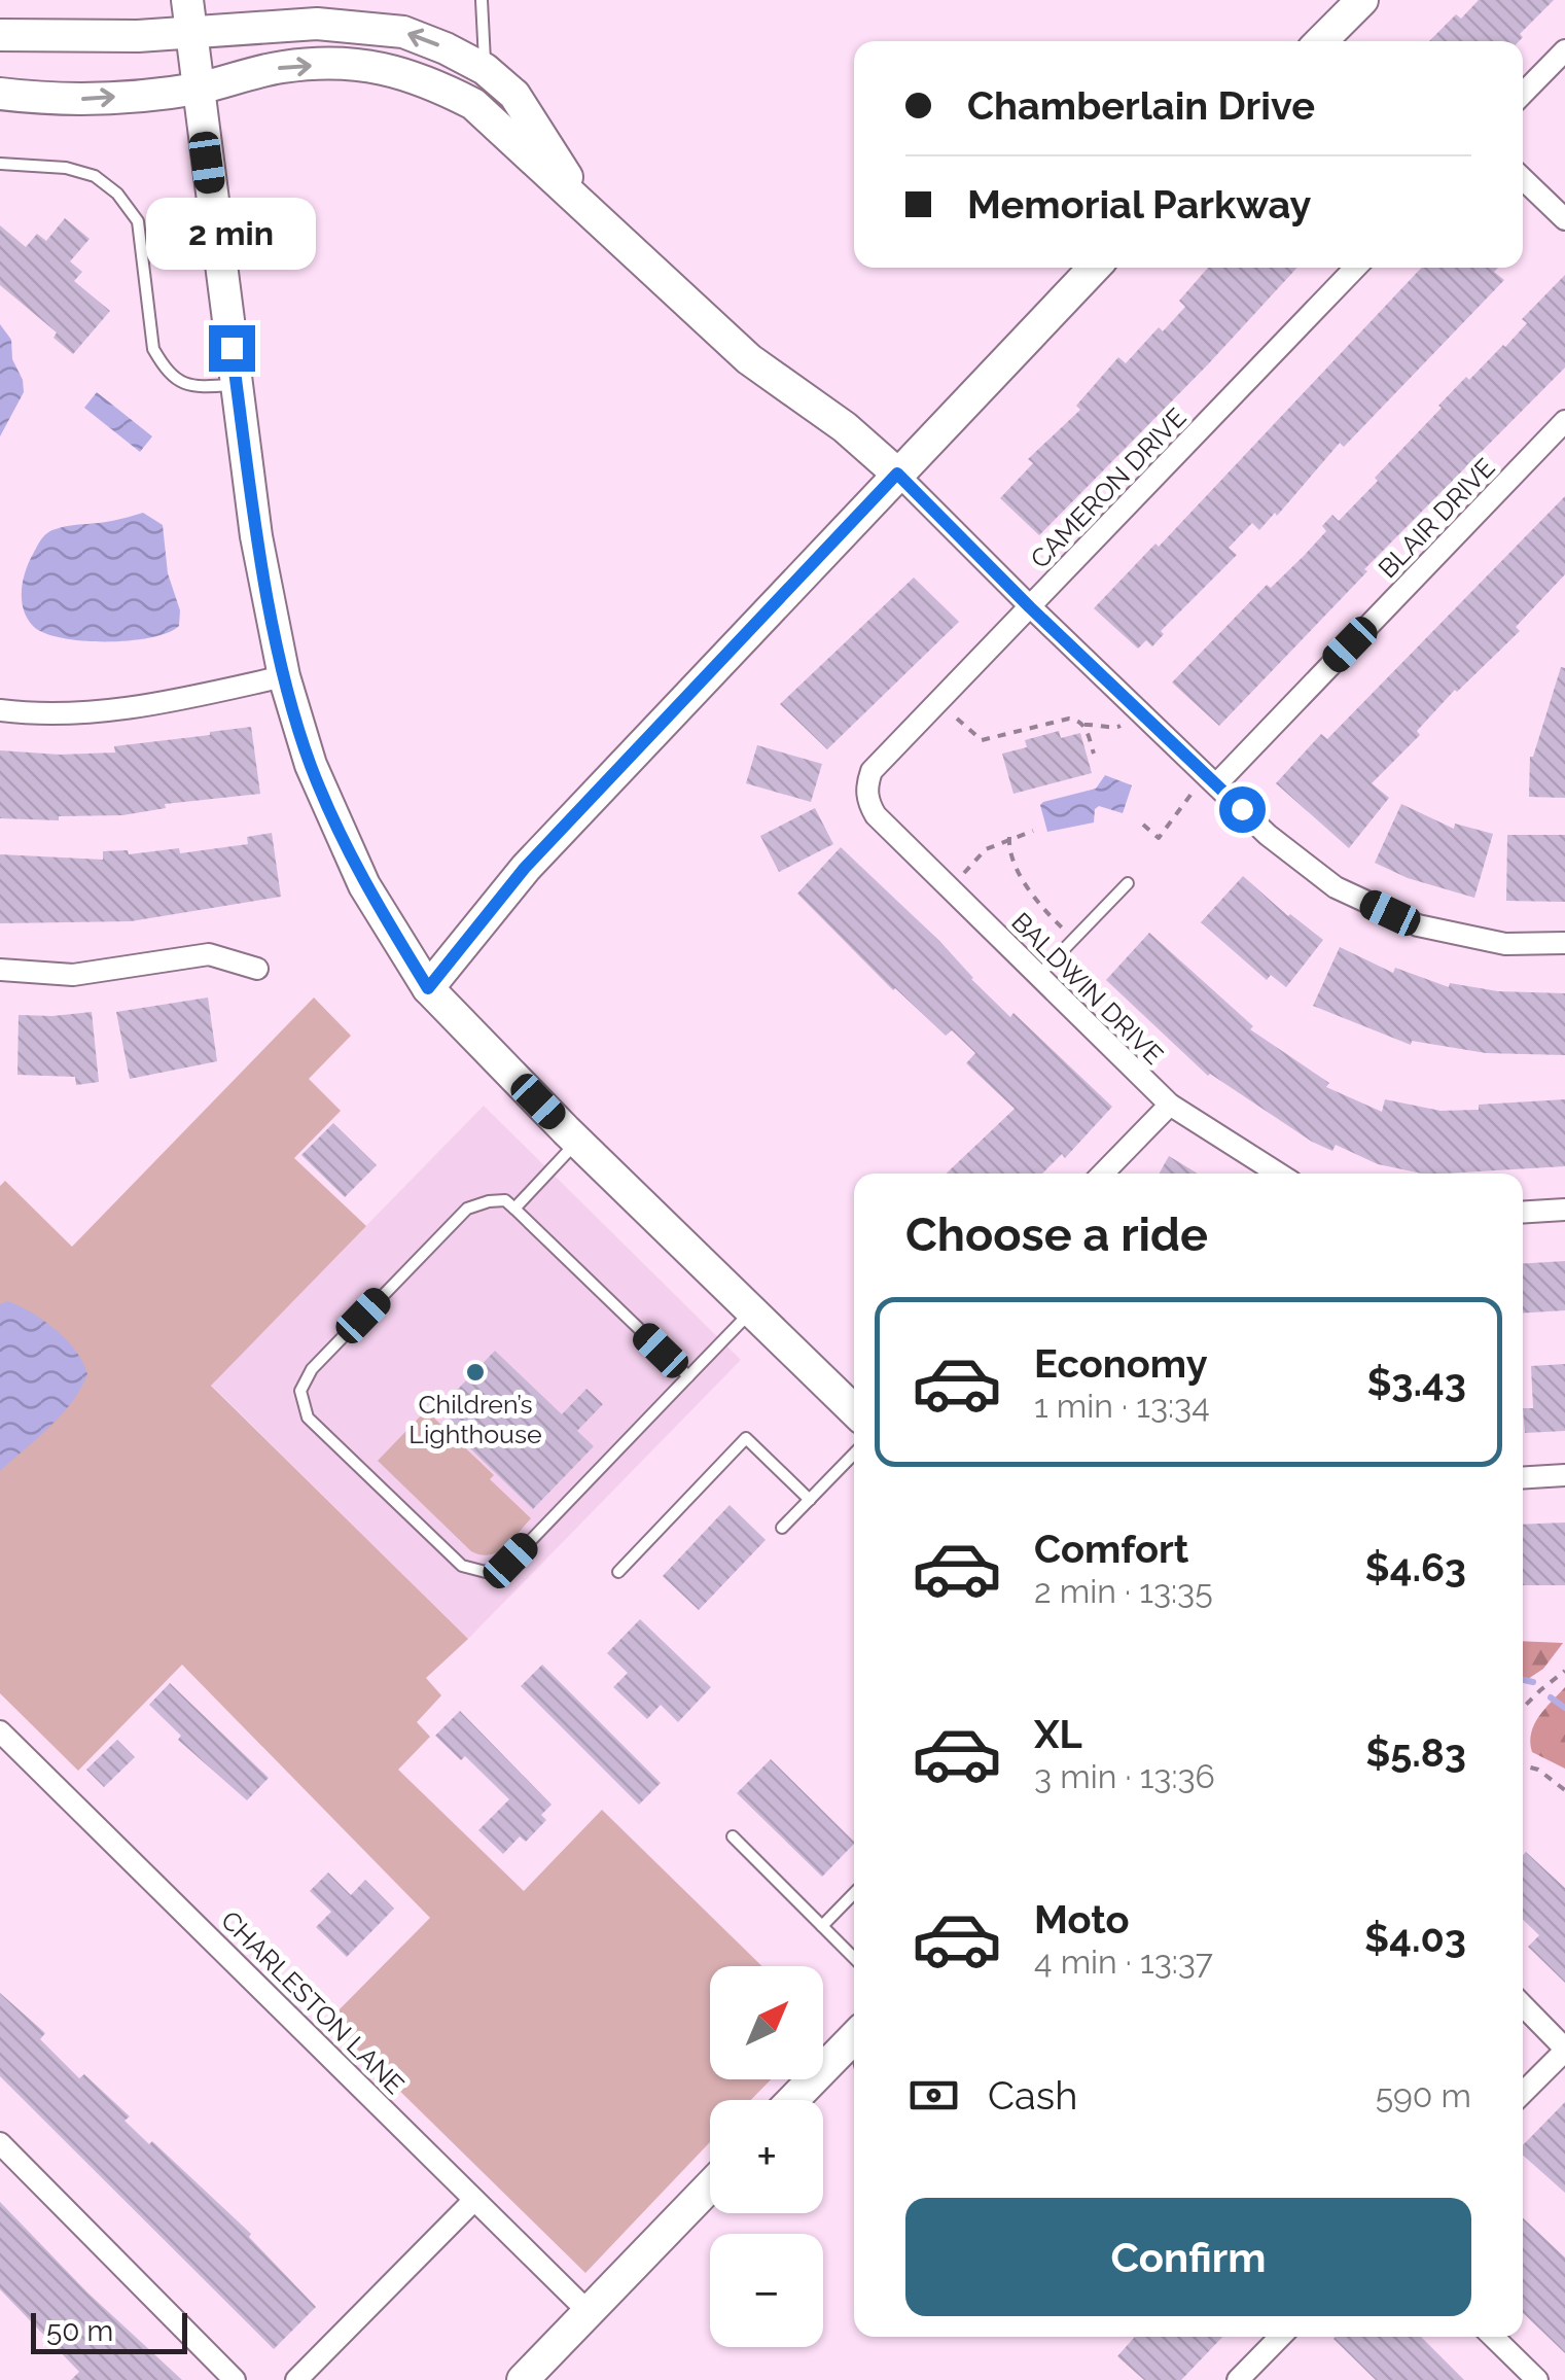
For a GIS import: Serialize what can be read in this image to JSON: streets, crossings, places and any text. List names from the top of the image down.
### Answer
{
  "streets": {
    "street": [
      "CAMERON DRIVE",
      "BLAIR DRIVE",
      "BALDWIN DRIVE",
      "CHARLESTON LANE"
    ]
  },
  "crossings": [
    ["CAMERON DRIVE", "BALDWIN DRIVE"]
  ],
  "places": ["Children’s Lighthouse"],
  "scale_bar": "50 m",
  "north": "top right",
  "page": {
    "banner": ["Chamberlain Drive", "Memorial Parkway"],
    "bubble": "2 min",
    "heading": "Choose a ride",
    "list": [
      {
        "name": "Economy",
        "note": "1 min · 13:34",
        "value": "$3.43"
      },
      {
        "name": "Comfort",
        "note": "2 min · 13:35",
        "value": "$4.63"
      },
      {
        "name": "XL",
        "note": "3 min · 13:36",
        "value": "$5.83"
      },
      {
        "name": "Moto",
        "note": "4 min · 13:37",
        "value": "$4.03"
      }
    ],
    "map_buttons": ["+", "−"],
    "pay": ["Cash", "590 m"],
    "buttons": "Confirm",
    "scale": "50 m"
  }
}
